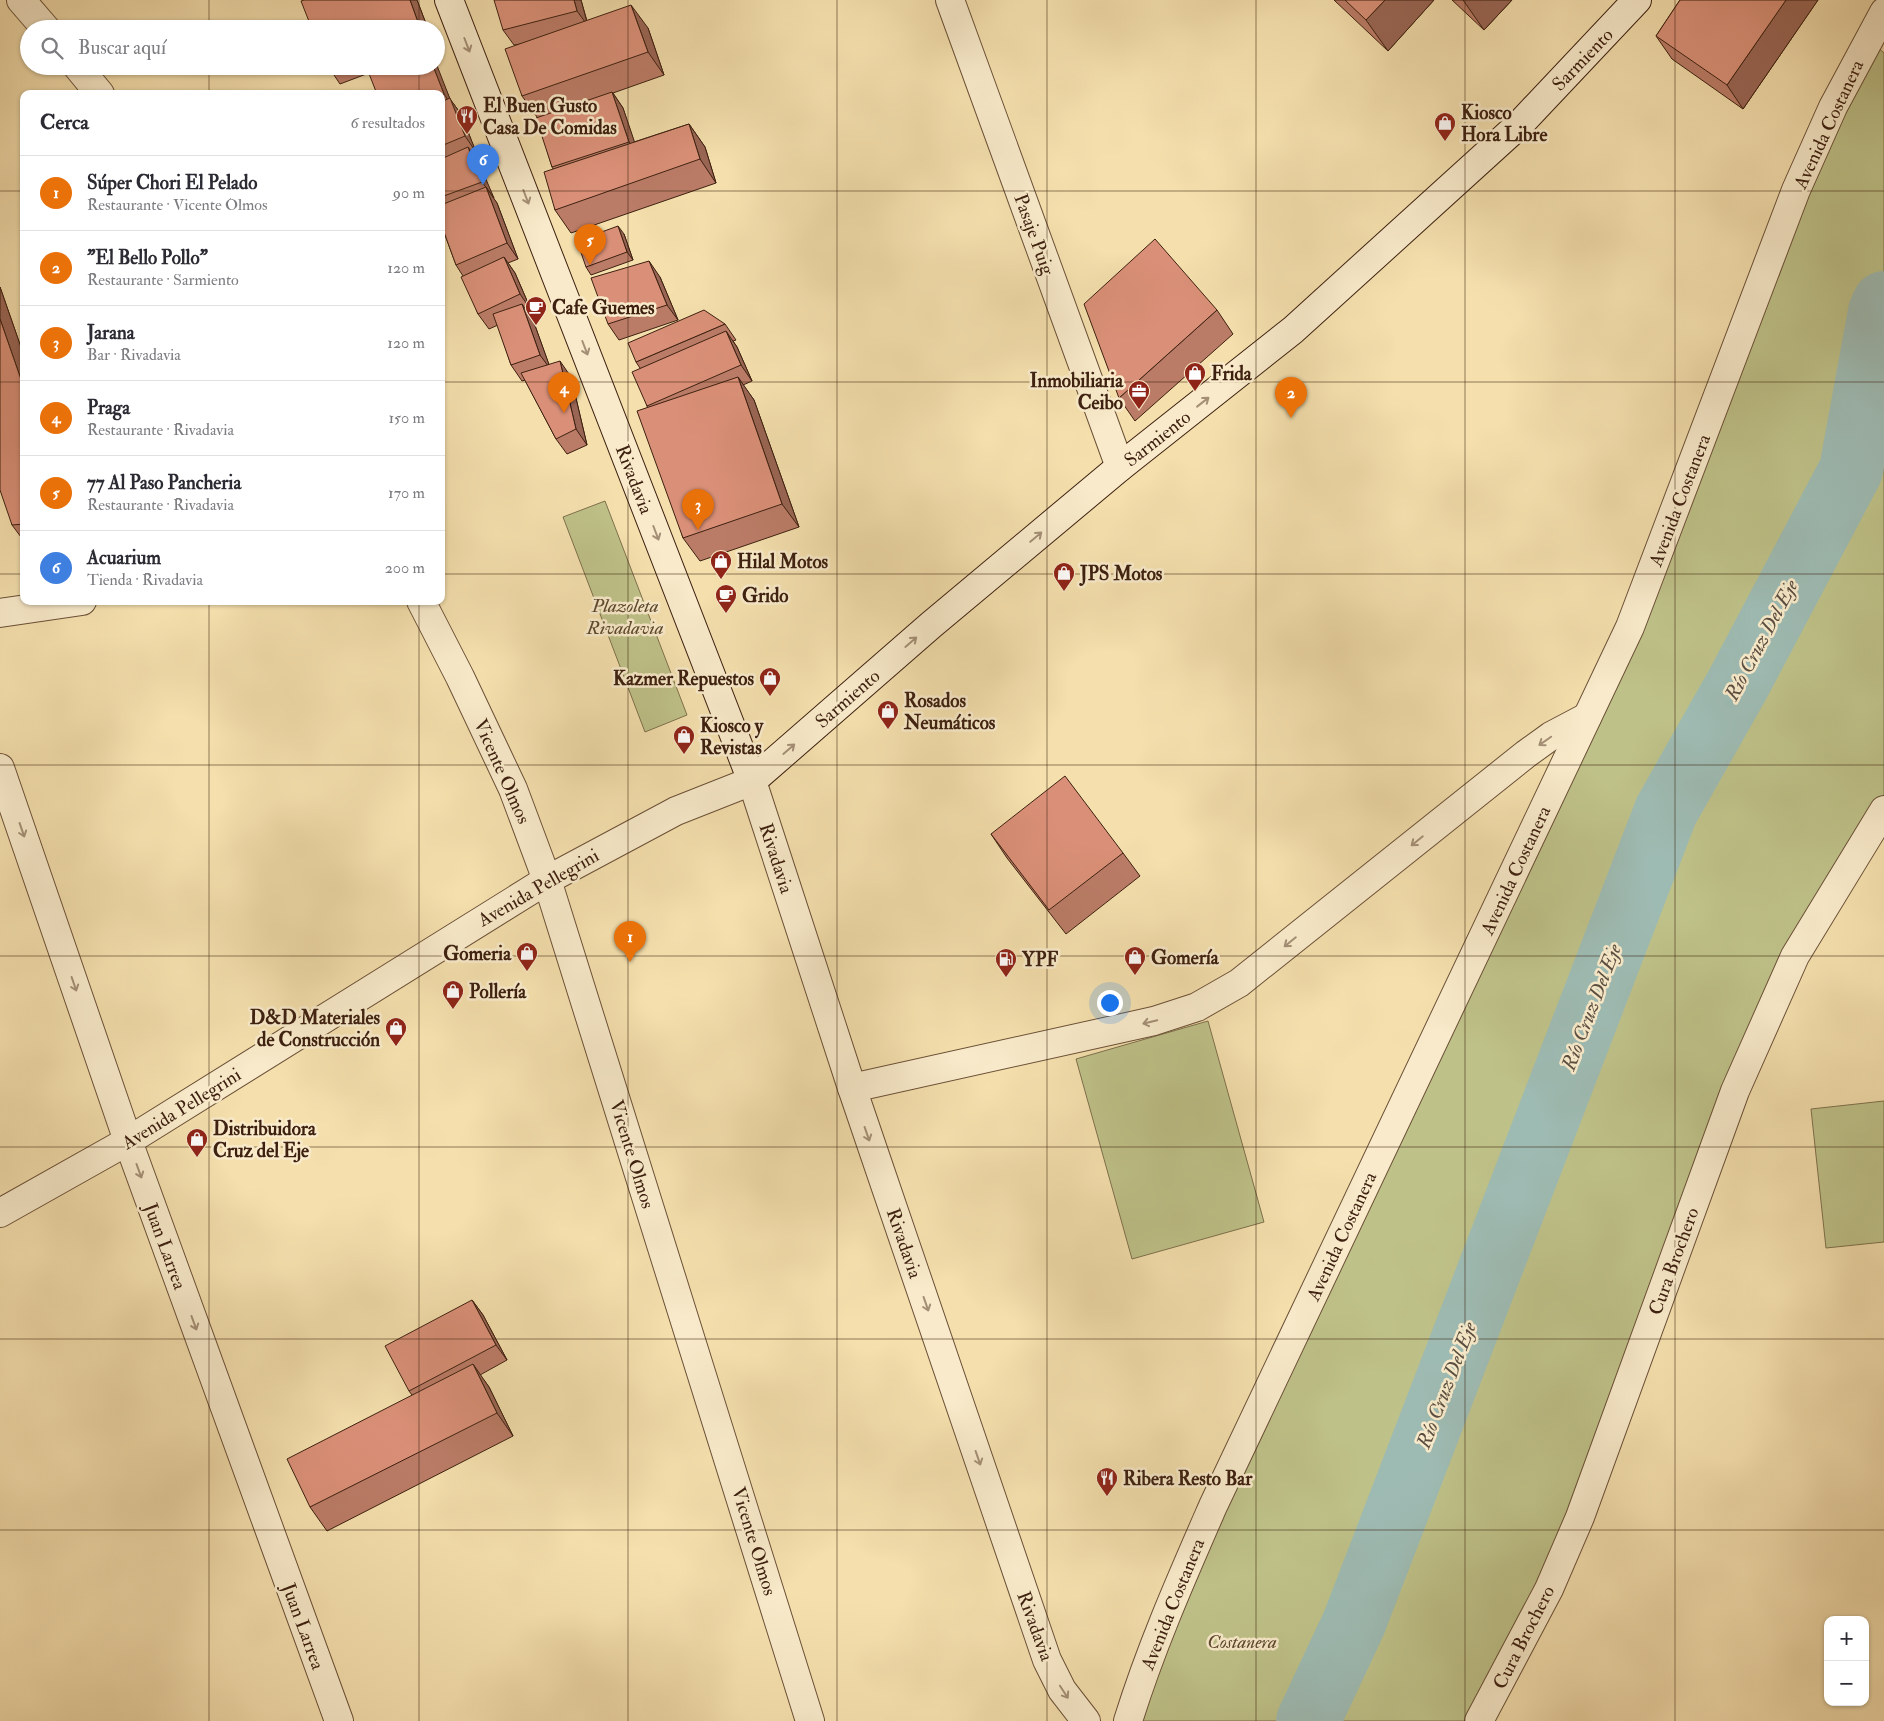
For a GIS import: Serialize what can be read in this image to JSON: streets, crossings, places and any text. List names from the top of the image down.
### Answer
{
  "streets": {
    "street": [
      "Sarmiento",
      "Avenida Costanera",
      "Pasaje Puig",
      "Rivadavia",
      "Vicente Olmos",
      "Avenida Pellegrini",
      "Juan Larrea",
      "Cura Brochero"
    ]
  },
  "crossings": [
    ["Sarmiento", "Pasaje Puig"],
    ["Sarmiento", "Rivadavia"],
    ["Sarmiento", "Avenida Pellegrini"],
    ["Rivadavia", "Avenida Pellegrini"],
    ["Vicente Olmos", "Avenida Pellegrini"],
    ["Avenida Pellegrini", "Juan Larrea"]
  ],
  "one_way": ["Sarmiento", "Rivadavia", "Juan Larrea"],
  "water": ["Río Cruz Del Eje"],
  "parks": ["Plazoleta Rivadavia", "Costanera"],
  "places": {
    "restaurant": ["El Buen Gusto Casa De Comidas", "Ribera Resto Bar"],
    "shop": [
      "Kiosco Hora Libre",
      "Frida",
      "Hilal Motos",
      "JPS Motos",
      "Kazmer Repuestos",
      "Rosados Neumáticos",
      "Kiosco y Revistas",
      "Gomeria",
      "Gomería",
      "Pollería",
      "D&D Materiales de Construcción",
      "Distribuidora Cruz del Eje"
    ],
    "cafe": ["Cafe Guemes", "Grido"],
    "office": ["Inmobiliaria Ceibo"],
    "fuel station": ["YPF"]
  },
  "page": {
    "search": "Buscar aquí",
    "heading": ["Cerca", "6 resultados"],
    "pins": [
      "6",
      "5",
      "4",
      "2",
      "3",
      "1"
    ],
    "list": [
      {
        "mark": "1",
        "name": "Súper Chori El Pelado",
        "note": "Restaurante · Vicente Olmos",
        "value": "90 m"
      },
      {
        "mark": "2",
        "name": "\"El Bello Pollo\"",
        "note": "Restaurante · Sarmiento",
        "value": "120 m"
      },
      {
        "mark": "3",
        "name": "Jarana",
        "note": "Bar · Rivadavia",
        "value": "120 m"
      },
      {
        "mark": "4",
        "name": "Praga",
        "note": "Restaurante · Rivadavia",
        "value": "150 m"
      },
      {
        "mark": "5",
        "name": "77 Al Paso Pancheria",
        "note": "Restaurante · Rivadavia",
        "value": "170 m"
      },
      {
        "mark": "6",
        "name": "Acuarium",
        "note": "Tienda · Rivadavia",
        "value": "200 m"
      }
    ],
    "map_buttons": ["+", "−"]
  }
}
